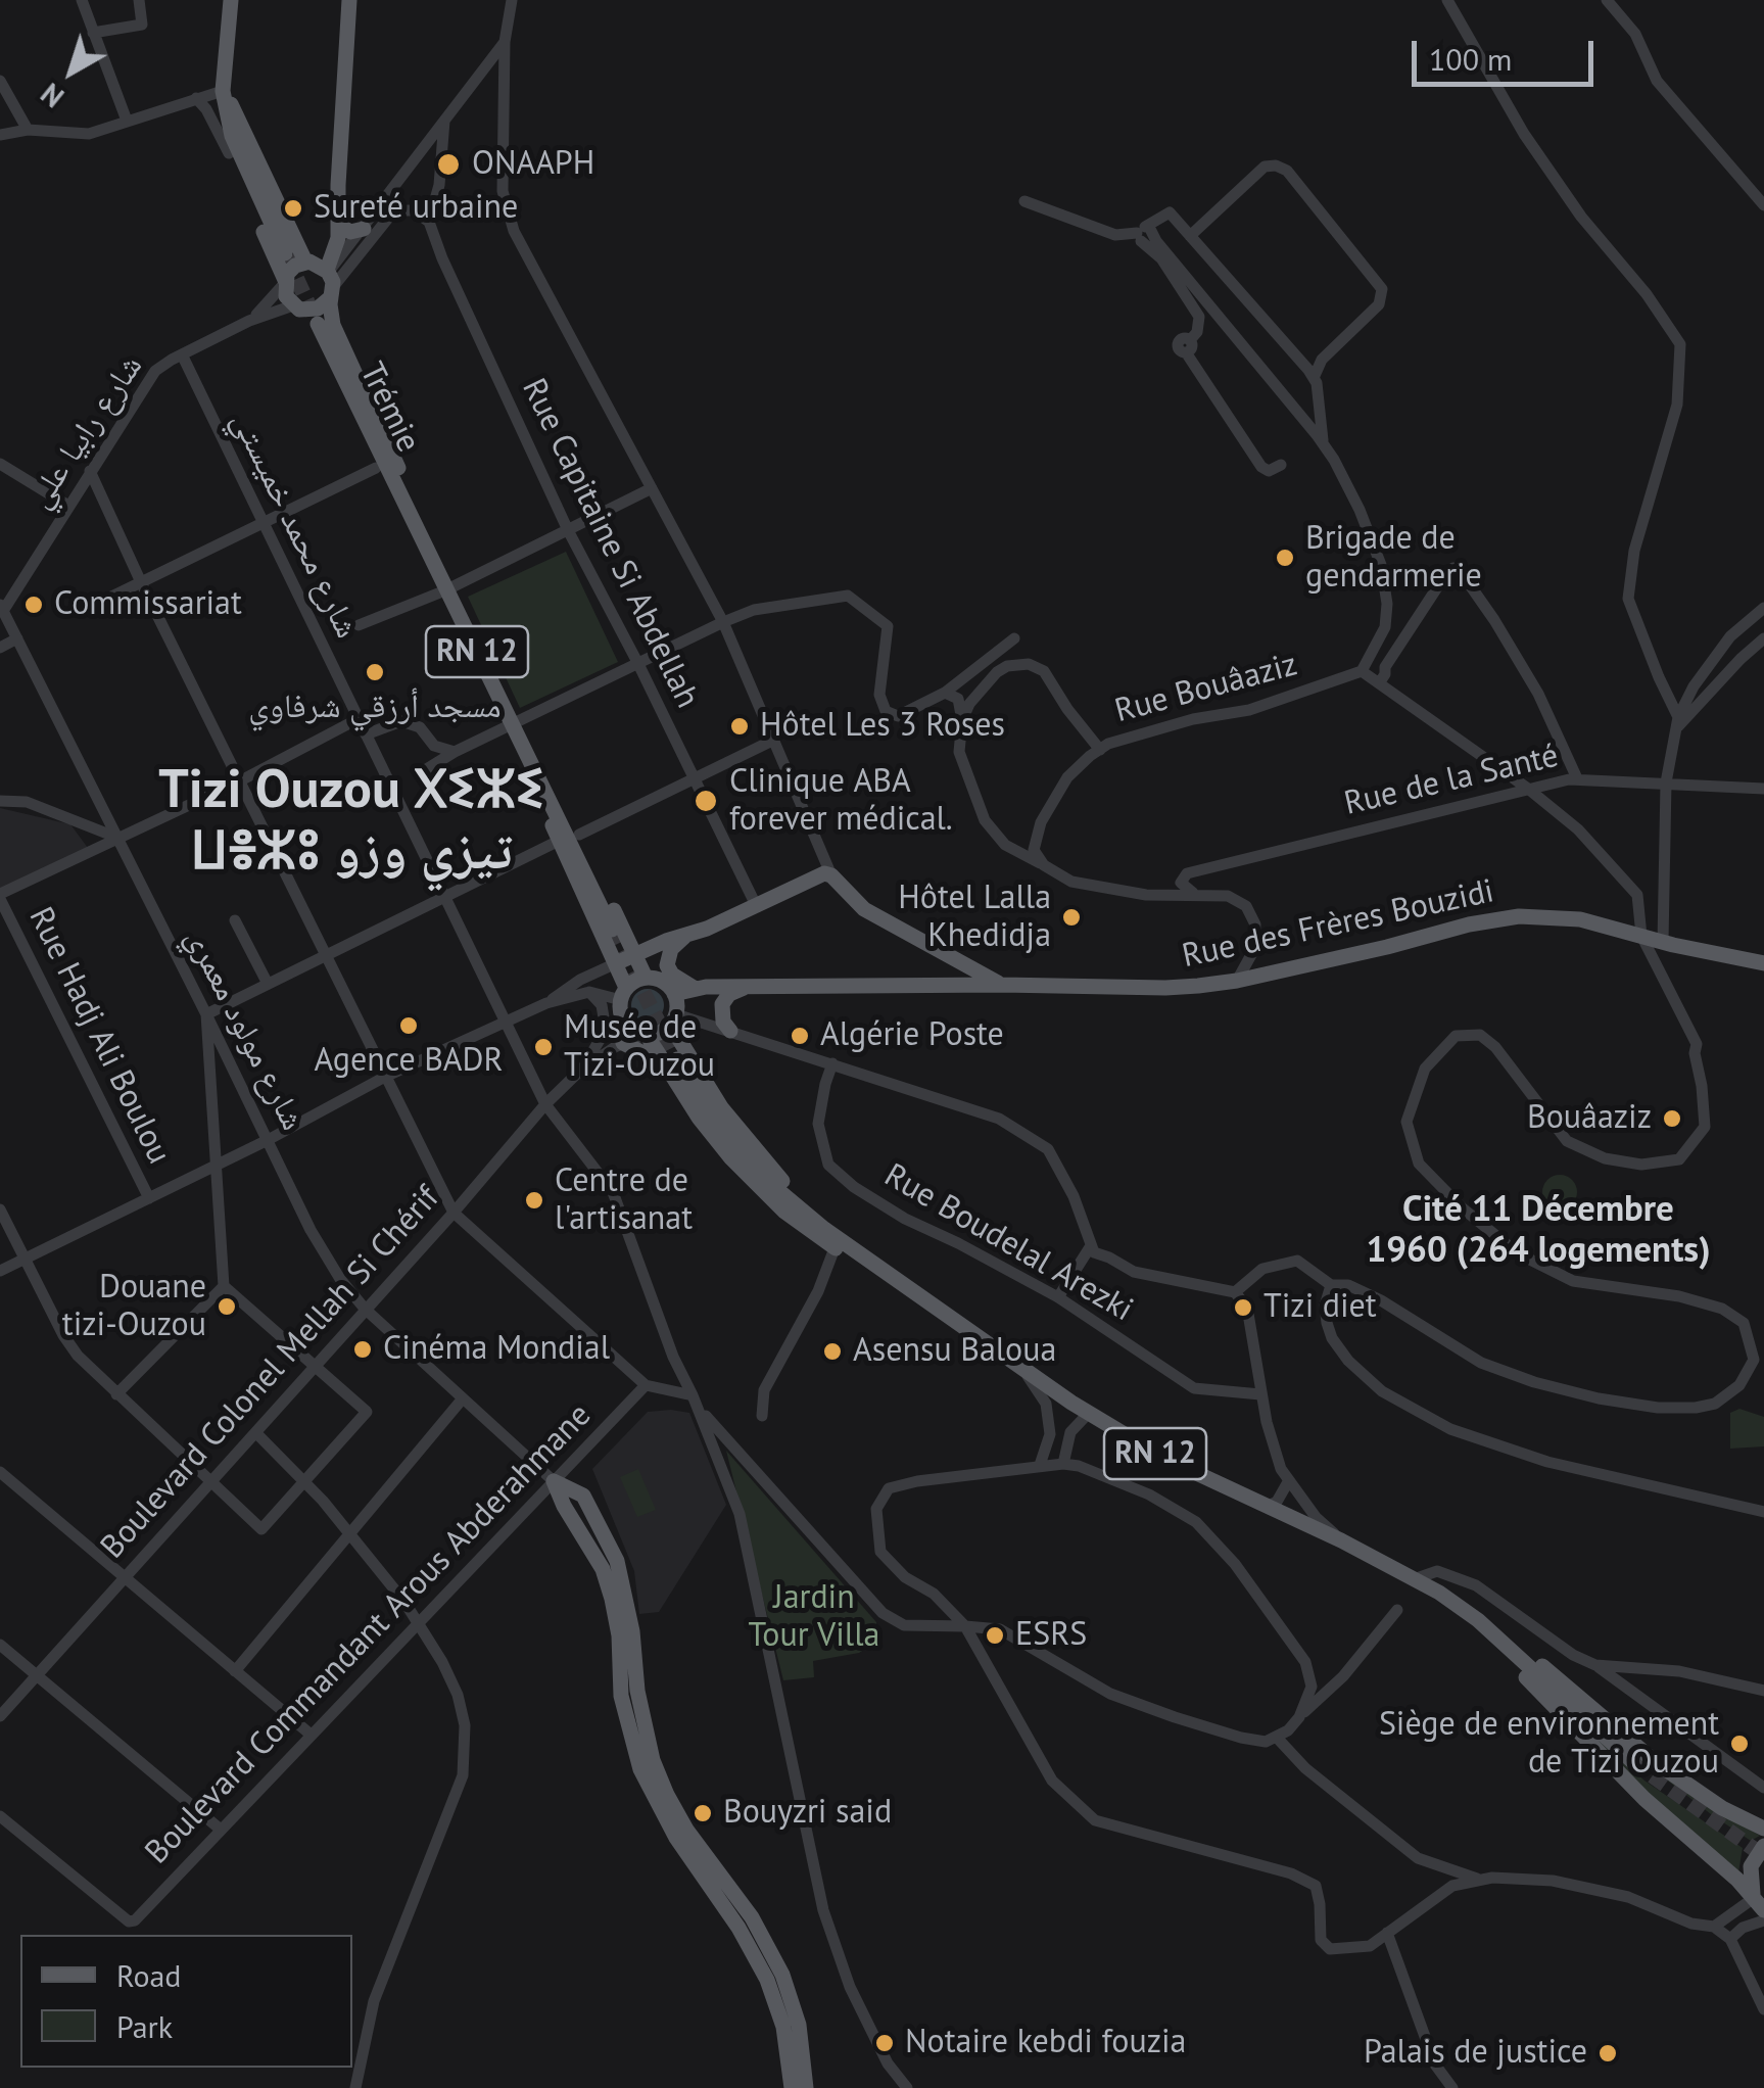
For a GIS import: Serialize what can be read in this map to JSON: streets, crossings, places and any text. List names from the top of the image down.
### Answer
{
  "streets": {
    "main road": ["Trémie", "RN 12", "Rue des Frères Bouzidi"],
    "street": [
      "شارع رابيا علي",
      "شارع محمد خميستي",
      "Rue Capitaine Si Abdellah",
      "Rue Bouâaziz",
      "Rue de la Santé",
      "شارع مولود معمري",
      "Rue Hadj Ali Boulou",
      "Rue Boudelal Arezki",
      "Boulevard Colonel Mellah Si Chérif",
      "Boulevard Commandant Arous Abderahmane"
    ]
  },
  "crossings": [
    ["Trémie", "RN 12"],
    ["شارع رابيا علي", "شارع محمد خميستي"],
    ["شارع رابيا علي", "شارع مولود معمري"],
    ["شارع محمد خميستي", "Boulevard Colonel Mellah Si Chérif"],
    ["Rue des Frères Bouzidi", "Boulevard Colonel Mellah Si Chérif"],
    ["شارع مولود معمري", "Boulevard Colonel Mellah Si Chérif"],
    ["شارع مولود معمري", "Boulevard Commandant Arous Abderahmane"]
  ],
  "districts": ["Tizi Ouzou ⵝⵉⵣⵉ ⵡⴻⵣⵓ تيزي وزو", "Cité 11 Décembre 1960 (264 logements)"],
  "parks": ["Jardin Tour Villa"],
  "places": [
    "ONAAPH",
    "Sureté urbaine",
    "Brigade de gendarmerie",
    "Commissariat",
    "مسجد أرزقي شرفاوي",
    "Hôtel Les 3 Roses",
    "Clinique ABA forever médical.",
    "Hôtel Lalla Khedidja",
    "Agence BADR",
    "Algérie Poste",
    "Musée de Tizi-Ouzou",
    "Bouâaziz",
    "Centre de l'artisanat",
    "Douane tizi-Ouzou",
    "Tizi diet",
    "Cinéma Mondial",
    "Asensu Baloua",
    "ESRS",
    "Siège de environnement de Tizi Ouzou",
    "Bouyzri said",
    "Notaire kebdi fouzia",
    "Palais de justice"
  ],
  "legend": ["Road", "Park"],
  "scale_bar": "100 m",
  "north": "bottom left"
}
